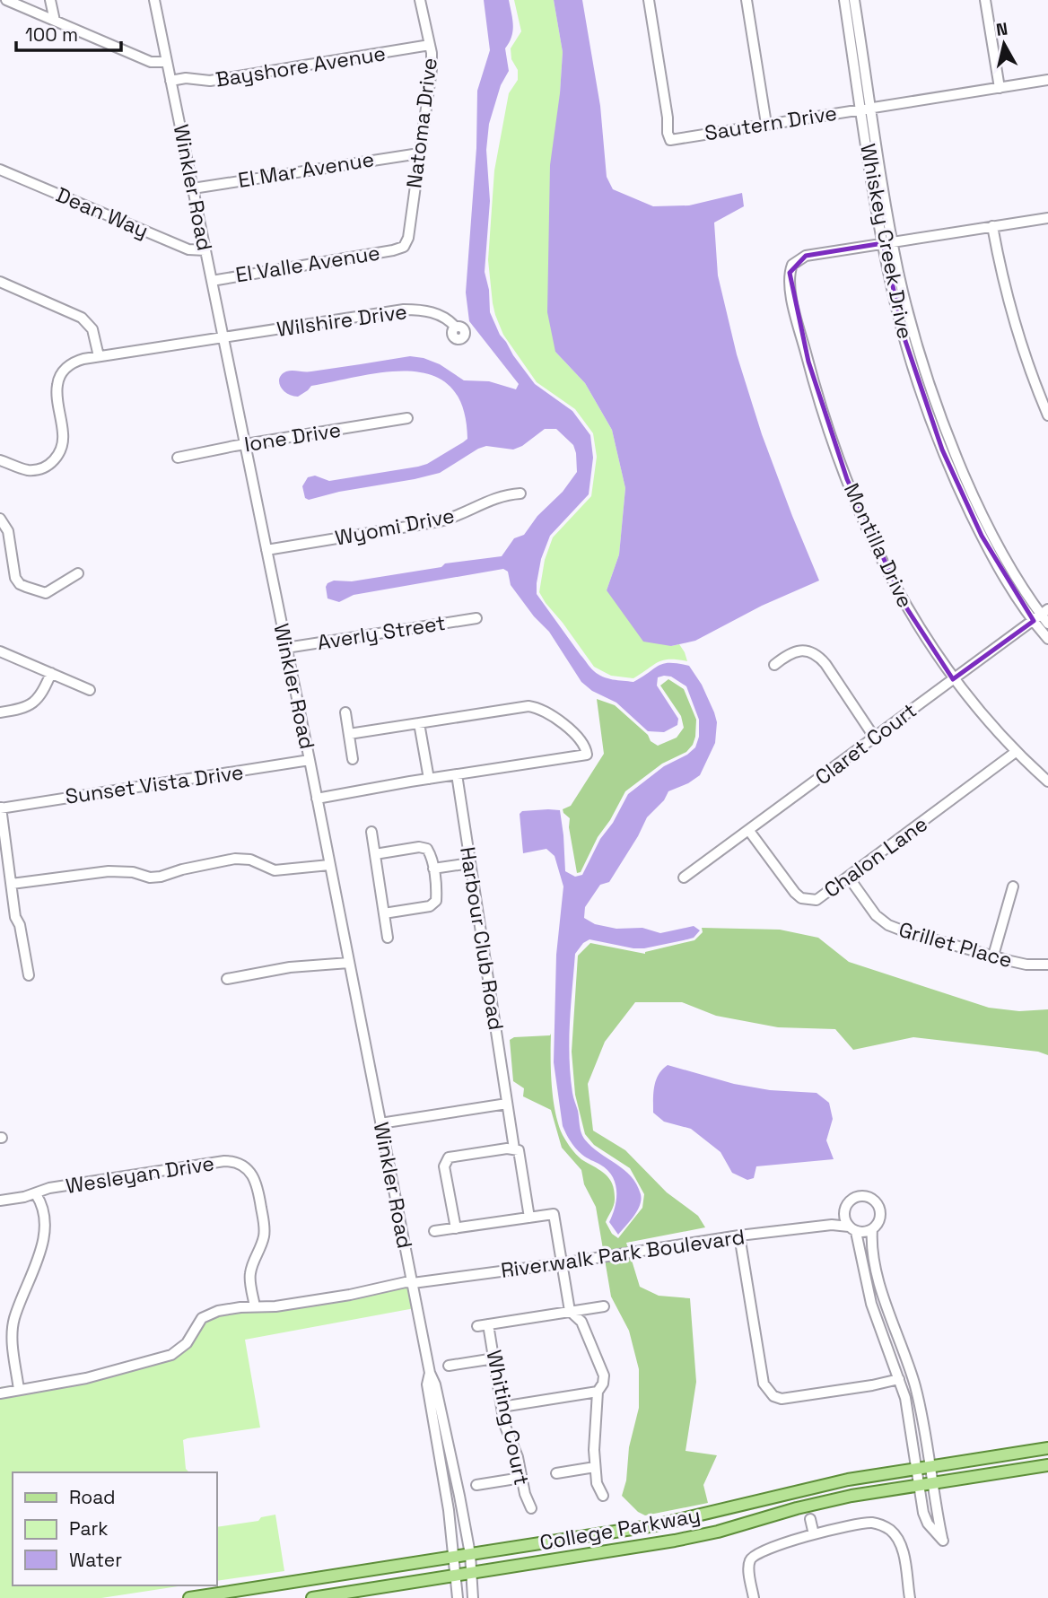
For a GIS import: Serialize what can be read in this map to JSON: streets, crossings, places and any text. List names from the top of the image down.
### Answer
{
  "streets": {
    "main road": ["College Parkway"],
    "street": [
      "Bayshore Avenue",
      "Natoma Drive",
      "Sautern Drive",
      "El Mar Avenue",
      "Winkler Road",
      "Dean Way",
      "Whiskey Creek Drive",
      "El Valle Avenue",
      "Wilshire Drive",
      "Ione Drive",
      "Wyomi Drive",
      "Montilla Drive",
      "Averly Street",
      "Claret Court",
      "Sunset Vista Drive",
      "Chalon Lane",
      "Harbour Club Road",
      "Grillet Place",
      "Wesleyan Drive",
      "Riverwalk Park Boulevard",
      "Whiting Court"
    ]
  },
  "crossings": [
    ["Bayshore Avenue", "Natoma Drive"],
    ["Bayshore Avenue", "Winkler Road"],
    ["Natoma Drive", "El Mar Avenue"],
    ["Natoma Drive", "El Valle Avenue"],
    ["Sautern Drive", "Whiskey Creek Drive"],
    ["El Mar Avenue", "Winkler Road"],
    ["Winkler Road", "Dean Way"],
    ["Winkler Road", "El Valle Avenue"],
    ["Winkler Road", "Wilshire Drive"],
    ["Winkler Road", "Ione Drive"],
    ["Winkler Road", "Wyomi Drive"],
    ["Winkler Road", "Averly Street"],
    ["Winkler Road", "Sunset Vista Drive"],
    ["Winkler Road", "Riverwalk Park Boulevard"],
    ["Winkler Road", "College Parkway"],
    ["Whiskey Creek Drive", "Montilla Drive"],
    ["Whiskey Creek Drive", "Claret Court"],
    ["Montilla Drive", "Claret Court"],
    ["Montilla Drive", "Chalon Lane"],
    ["Claret Court", "Chalon Lane"],
    ["Chalon Lane", "Grillet Place"],
    ["Wesleyan Drive", "Riverwalk Park Boulevard"]
  ],
  "legend": ["Road", "Park", "Water"],
  "scale_bar": "100 m",
  "north": "top"
}
